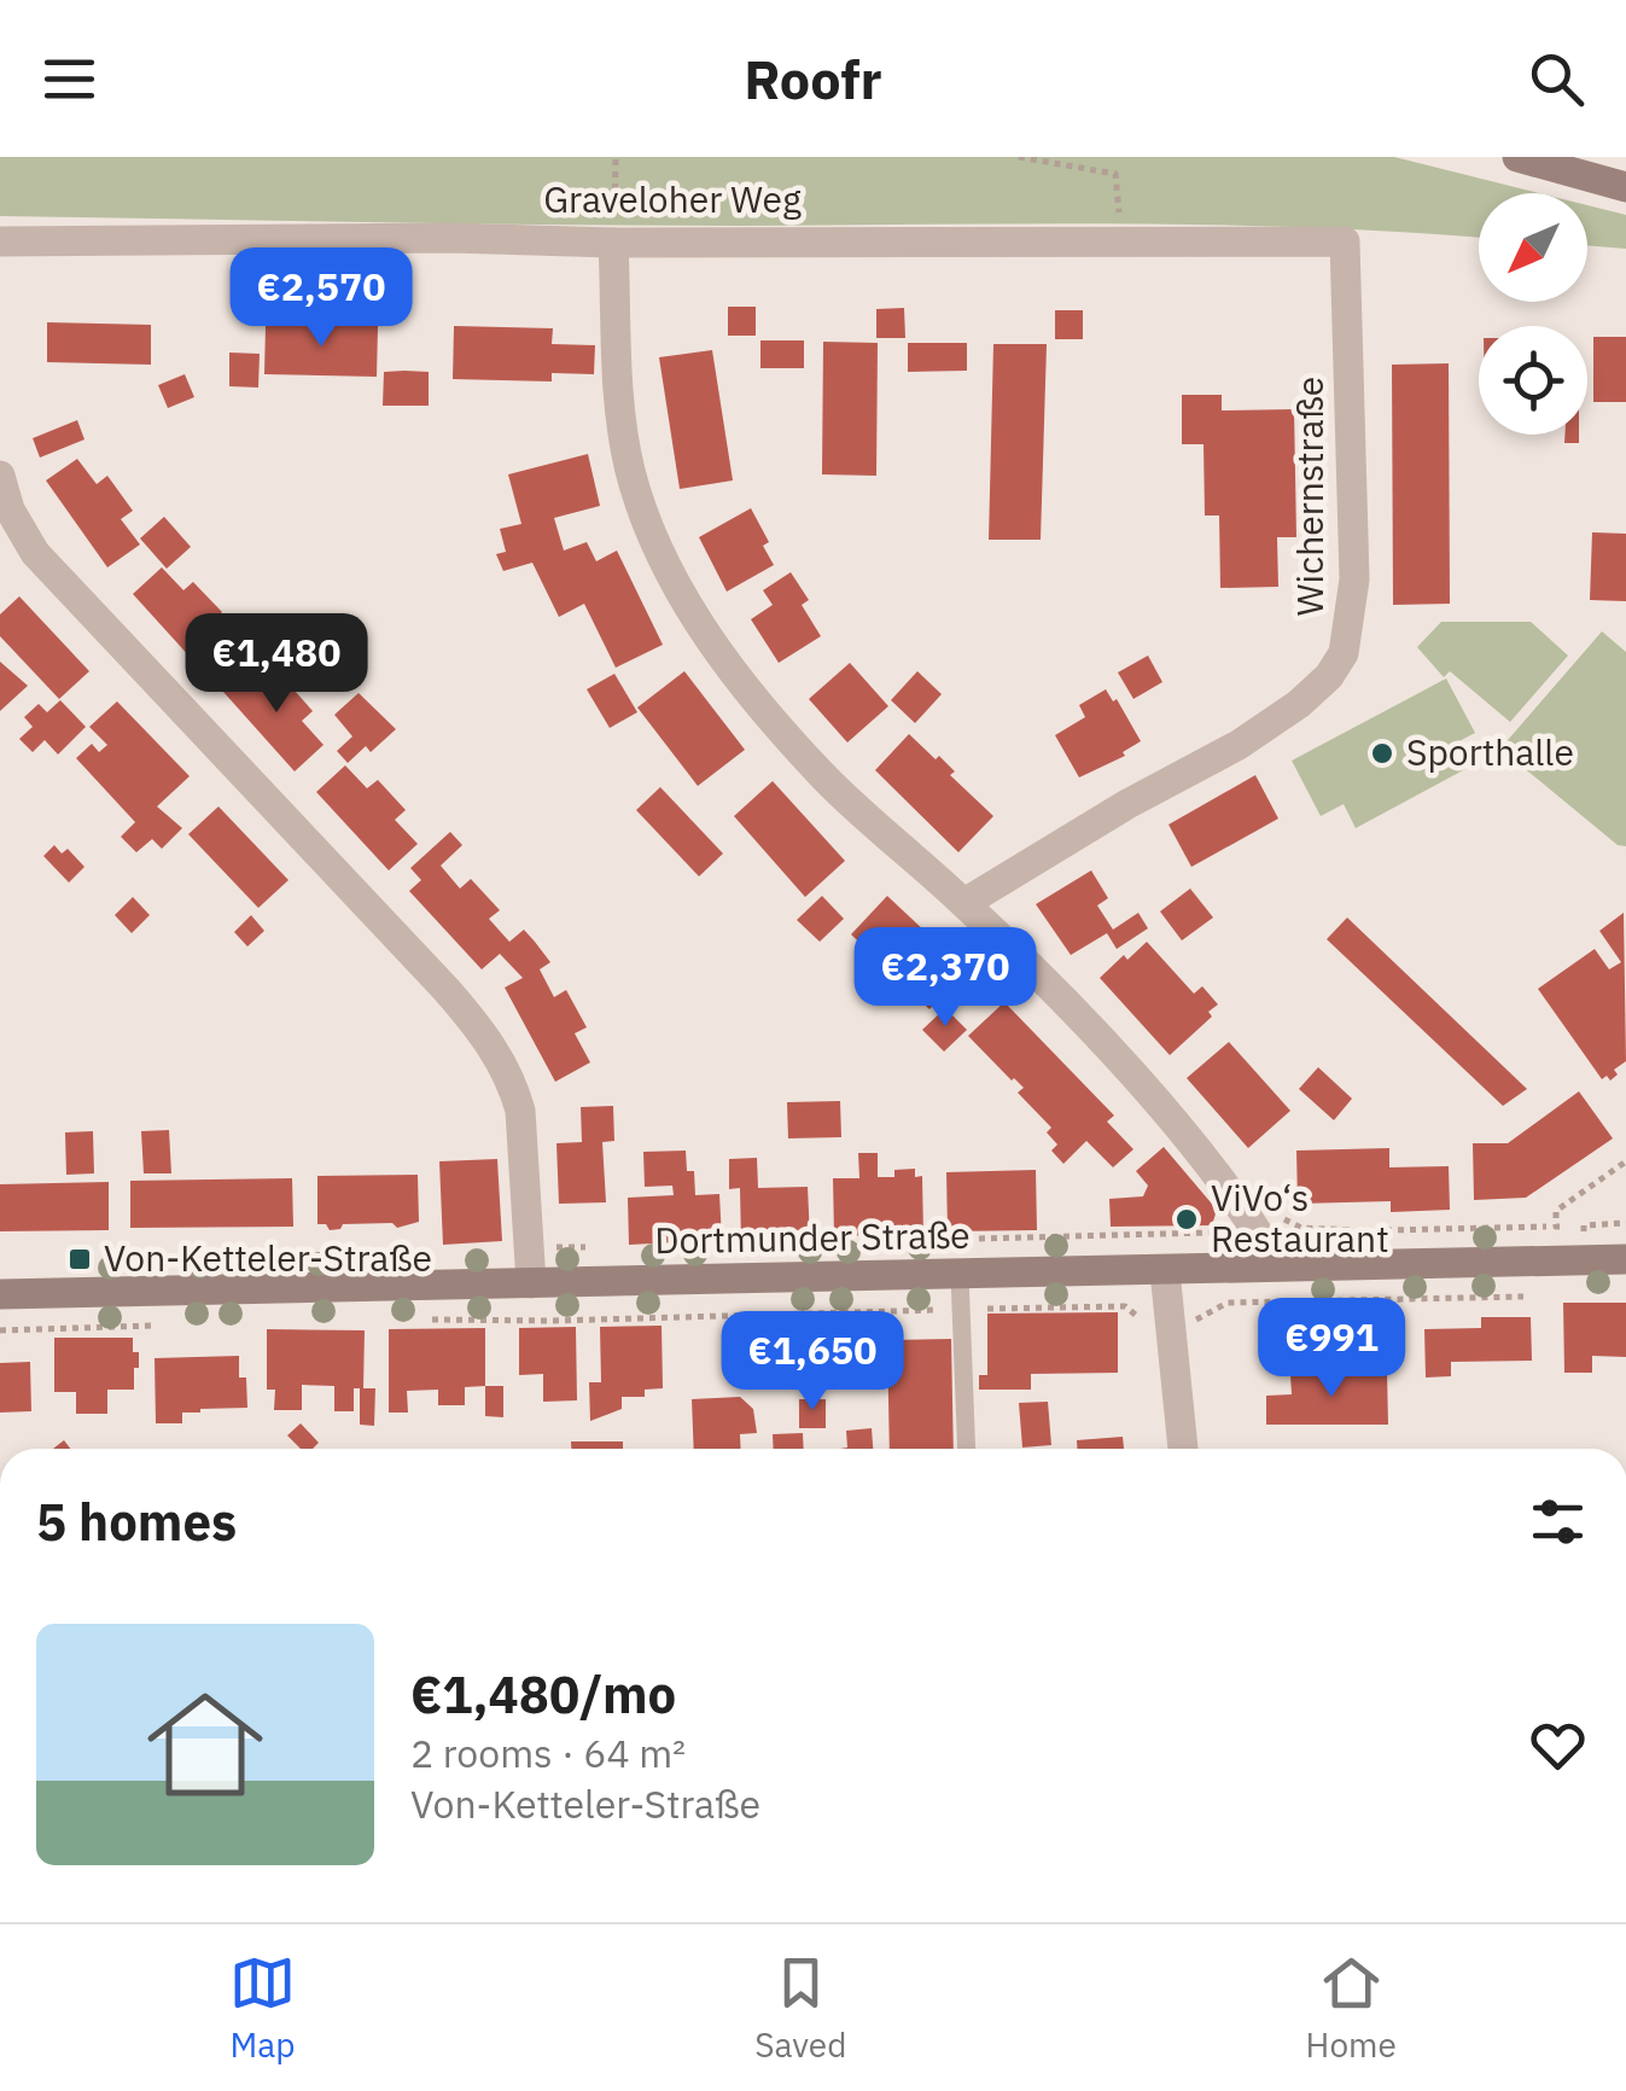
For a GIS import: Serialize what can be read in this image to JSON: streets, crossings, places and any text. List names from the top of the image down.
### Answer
{
  "streets": {
    "street": ["Graveloher Weg", "Wichernstraße", "Dortmunder Straße"]
  },
  "crossings": [
    ["Graveloher Weg", "Wichernstraße"]
  ],
  "places": {
    "other": ["Sporthalle", "ViVo‘s Restaurant"],
    "transit": ["Von-Ketteler-Straße"]
  },
  "north": "bottom left",
  "page": {
    "header": "Roofr",
    "price": [
      "€2,570",
      "€1,480",
      "€2,370",
      "€991",
      "€1,650"
    ],
    "heading": "5 homes",
    "list": [
      {
        "name": "€1,480/mo",
        "note": "2 rooms · 64 m² · Von-Ketteler-Straße"
      }
    ],
    "tabs": ["Map", "Saved", "Home"]
  }
}
